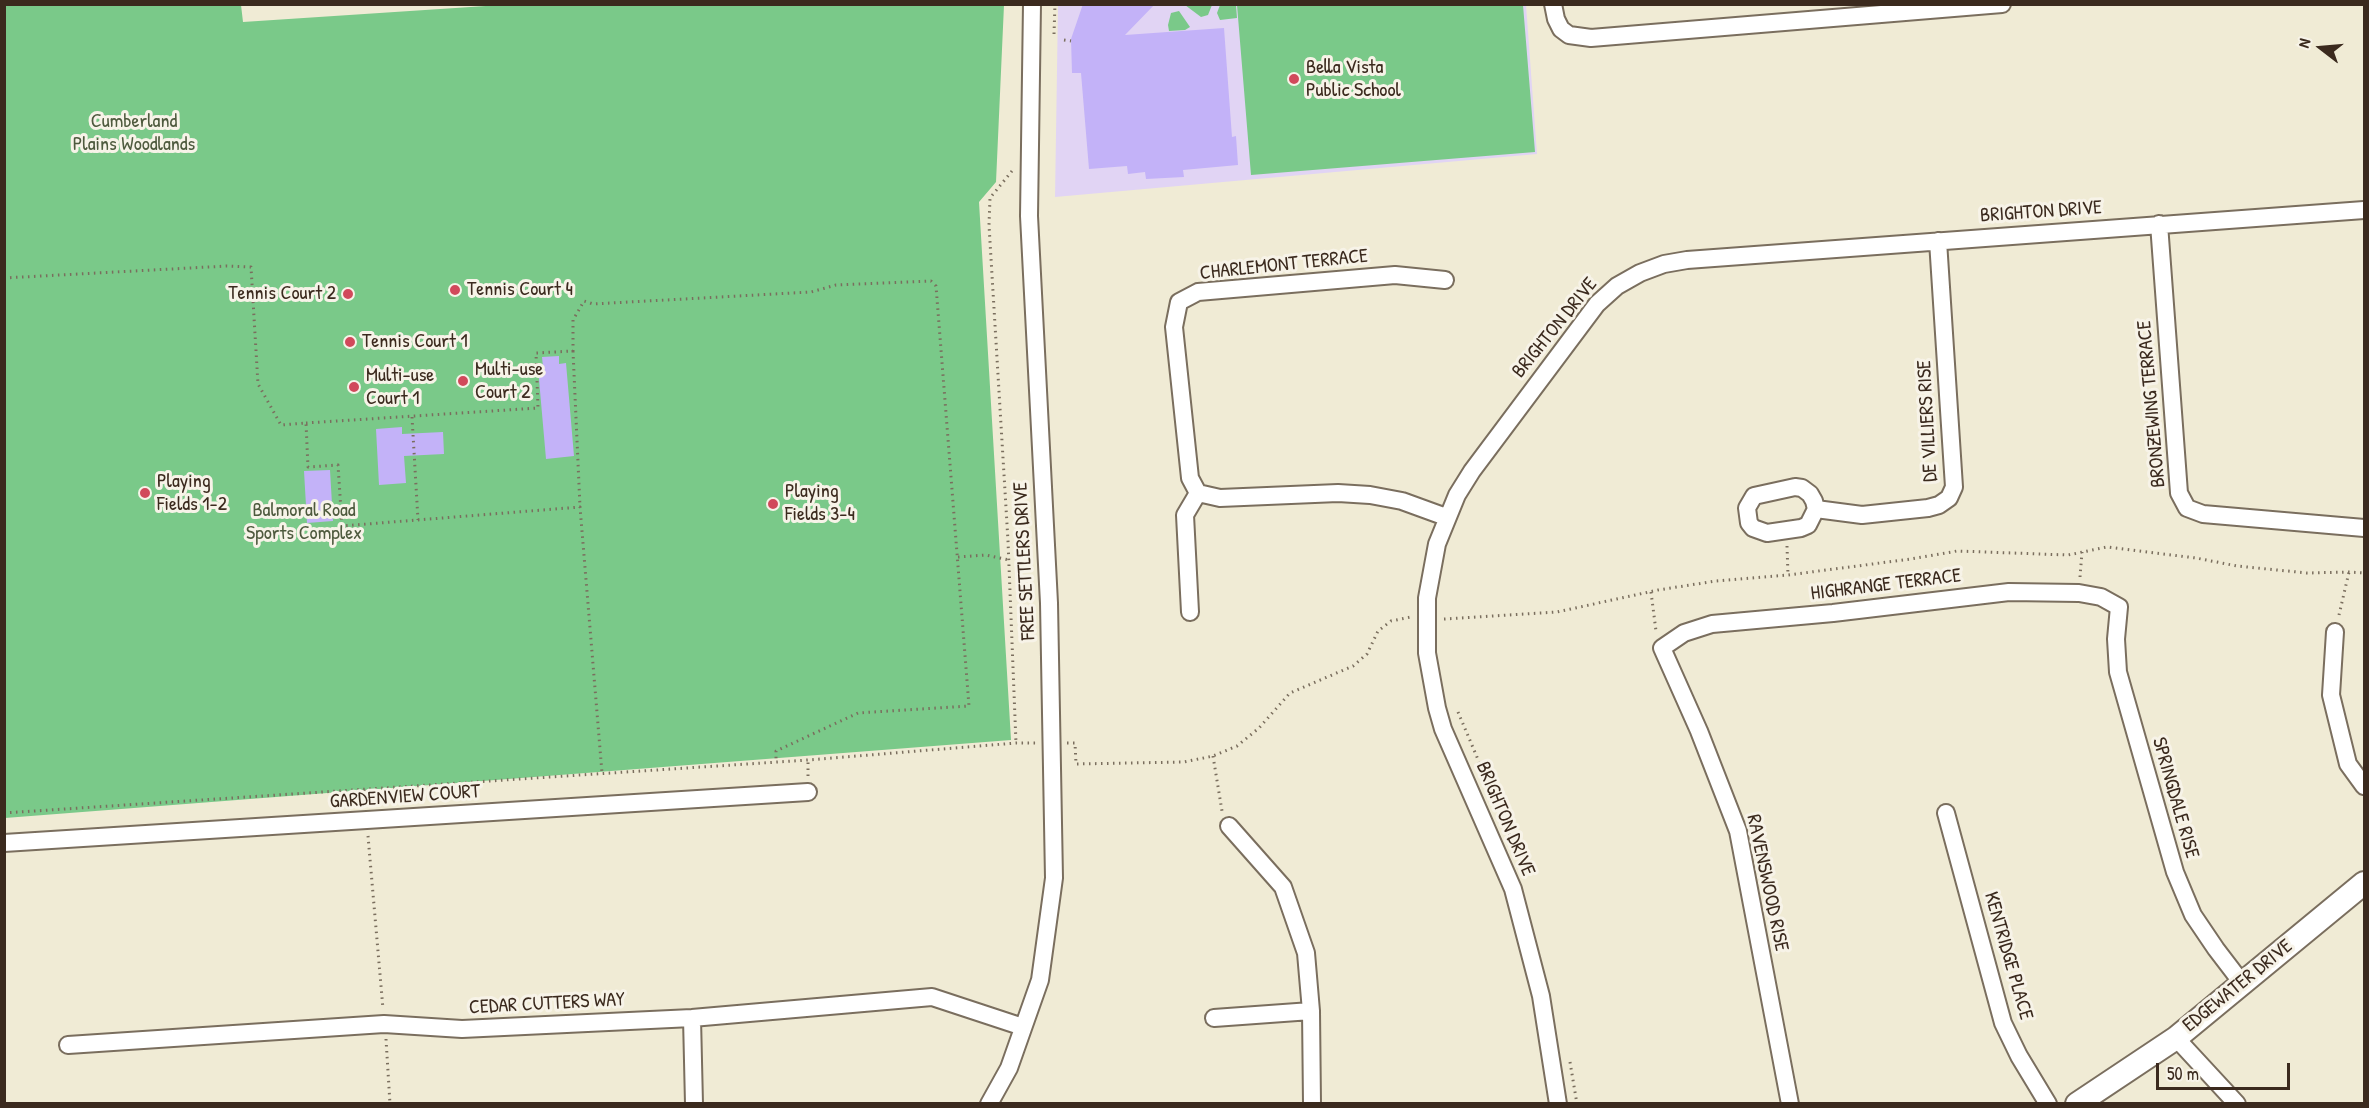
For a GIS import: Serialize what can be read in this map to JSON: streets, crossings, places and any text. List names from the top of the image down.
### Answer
{
  "streets": {
    "street": [
      "BRIGHTON DRIVE",
      "CHARLEMONT TERRACE",
      "BRONZEWING TERRACE",
      "DE VILLIERS RISE",
      "FREE SETTLERS DRIVE",
      "HIGHRANGE TERRACE",
      "GARDENVIEW COURT",
      "SPRINGDALE RISE",
      "RAVENSWOOD RISE",
      "KENTRIDGE PLACE",
      "EDGEWATER DRIVE",
      "CEDAR CUTTERS WAY"
    ]
  },
  "crossings": [
    ["BRIGHTON DRIVE", "BRONZEWING TERRACE"],
    ["BRIGHTON DRIVE", "DE VILLIERS RISE"],
    ["FREE SETTLERS DRIVE", "CEDAR CUTTERS WAY"],
    ["HIGHRANGE TERRACE", "SPRINGDALE RISE"],
    ["HIGHRANGE TERRACE", "RAVENSWOOD RISE"],
    ["SPRINGDALE RISE", "EDGEWATER DRIVE"]
  ],
  "parks": ["Cumberland Plains Woodlands", "Balmoral Road Sports Complex"],
  "places": [
    "Bella Vista Public School",
    "Tennis Court 4",
    "Tennis Court 2",
    "Tennis Court 1",
    "Multi-use Court 2",
    "Multi-use Court 1",
    "Playing Fields 1-2",
    "Playing Fields 3-4"
  ],
  "scale_bar": "50 m",
  "north": "left"
}
